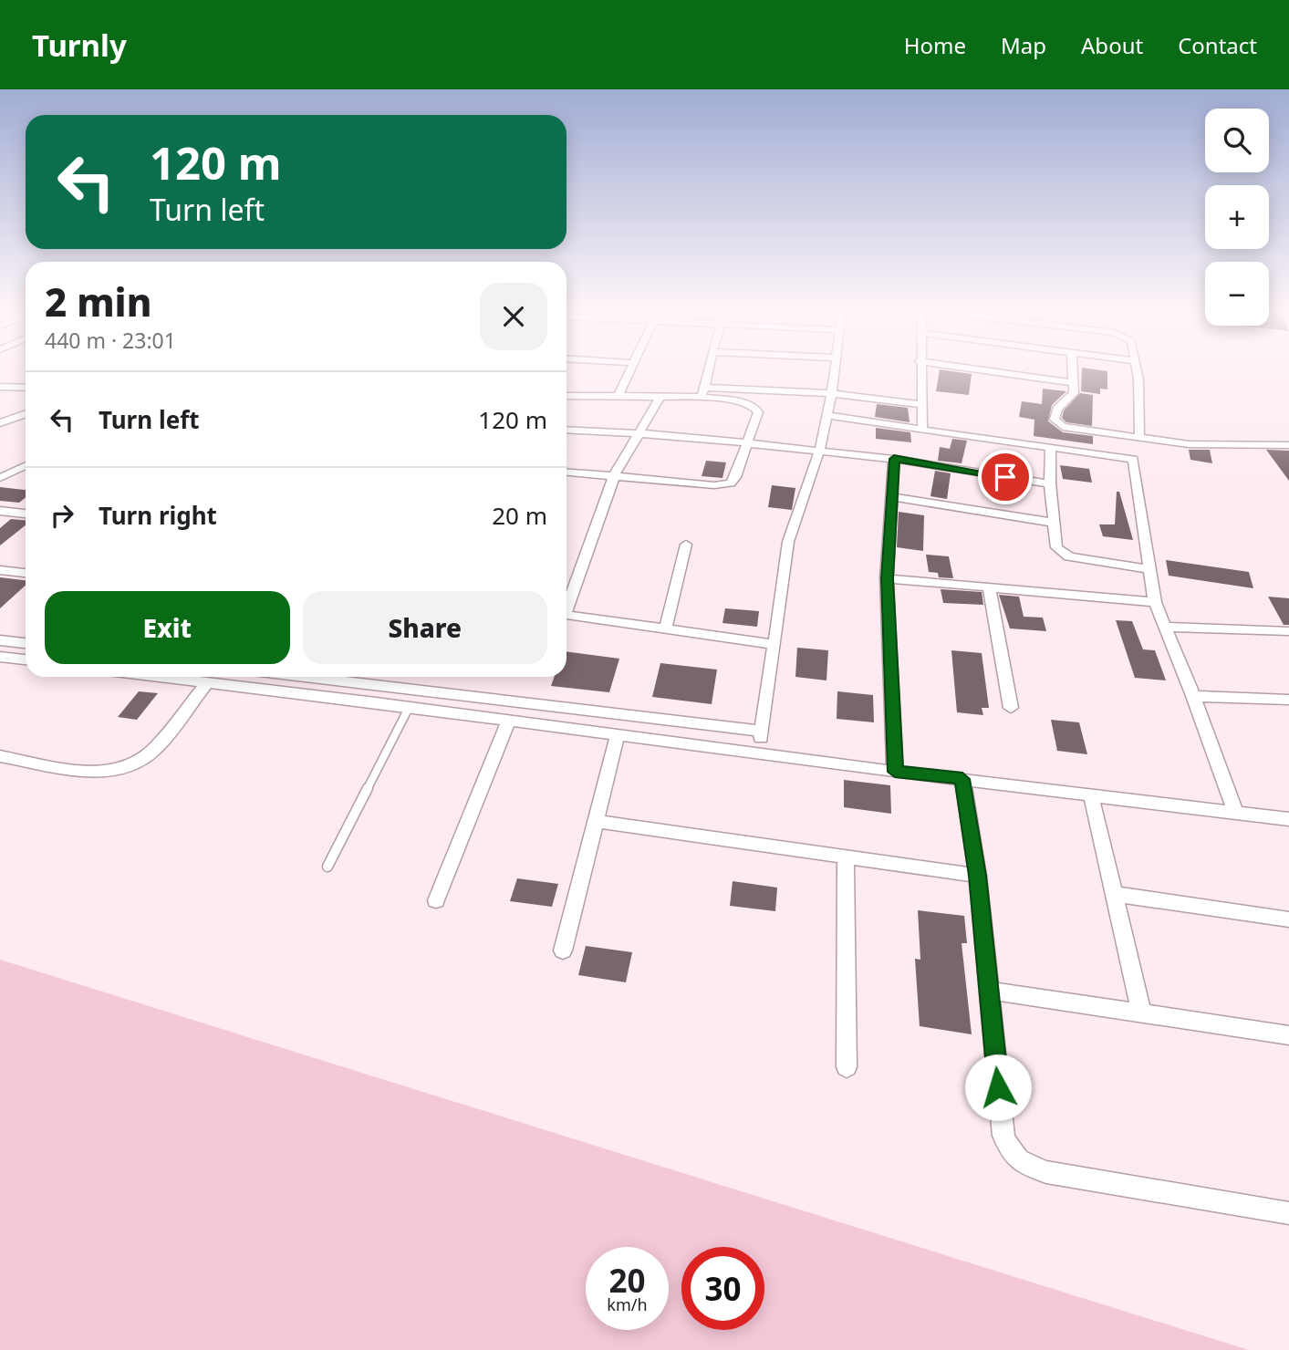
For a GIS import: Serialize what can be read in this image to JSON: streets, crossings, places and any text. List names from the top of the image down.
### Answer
{
  "page": {
    "header": "Turnly",
    "nav": [
      "Home",
      "Map",
      "About",
      "Contact"
    ],
    "map_buttons": ["+", "−"],
    "turn": ["120 m", "Turn left"],
    "heading": ["2 min", "440 m · 23:01"],
    "list": [
      {
        "name": "Turn left",
        "value": "120 m"
      },
      {
        "name": "Turn right",
        "value": "20 m"
      }
    ],
    "buttons": ["Exit", "Share"],
    "speed": "20 km/h",
    "limit": "30"
  }
}
